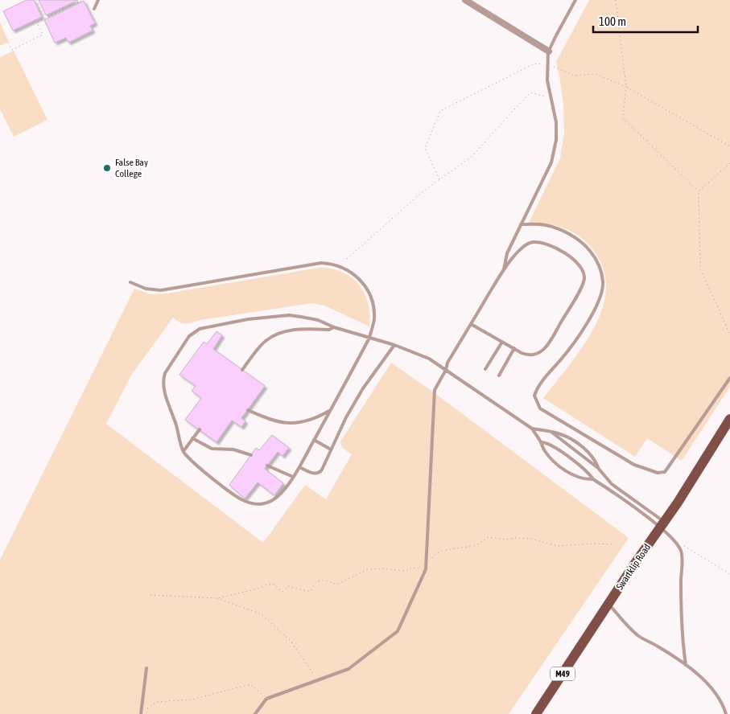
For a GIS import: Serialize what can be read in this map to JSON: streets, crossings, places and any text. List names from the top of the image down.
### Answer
{
  "streets": {
    "main road": ["Swartklip Road", "M49"]
  },
  "places": ["False Bay College"],
  "scale_bar": "100 m"
}
